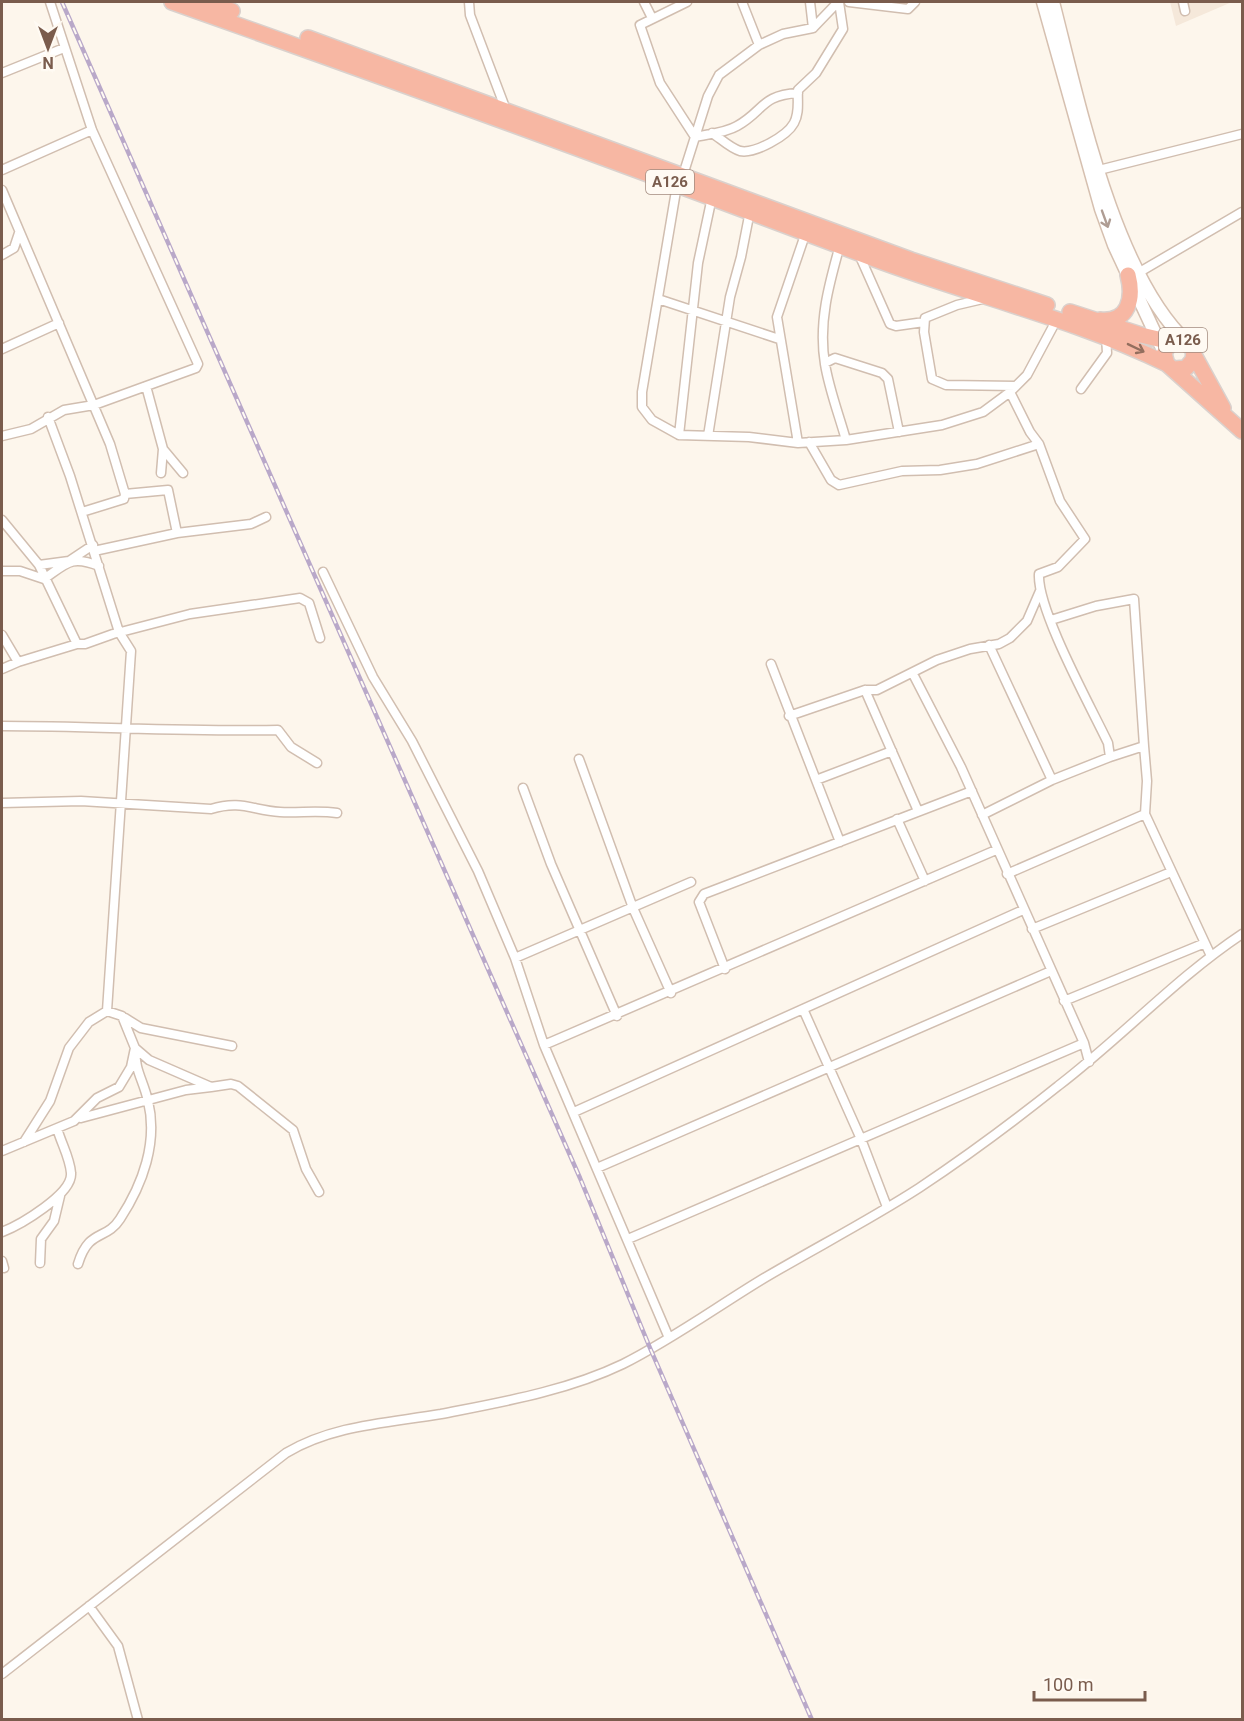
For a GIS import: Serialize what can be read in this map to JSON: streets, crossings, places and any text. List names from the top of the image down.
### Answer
{
  "streets": {
    "highway": ["A126"]
  },
  "scale_bar": "100 m",
  "north": "bottom"
}
